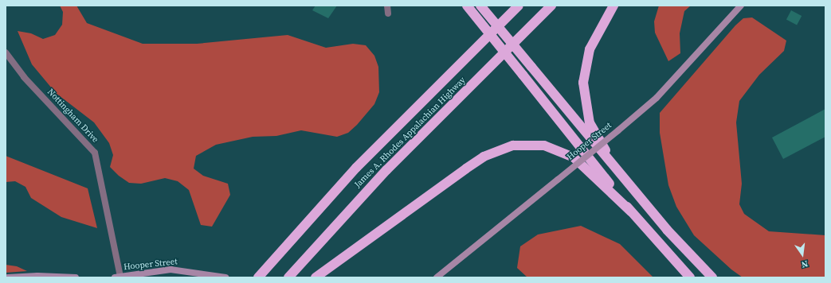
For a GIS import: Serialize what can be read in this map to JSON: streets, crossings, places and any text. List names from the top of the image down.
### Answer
{
  "streets": {
    "highway": ["James A. Rhodes Appalachian Highway"],
    "street": ["Nottingham Drive", "Hooper Street"]
  },
  "crossings": [
    ["Nottingham Drive", "Hooper Street"]
  ],
  "north": "bottom"
}
